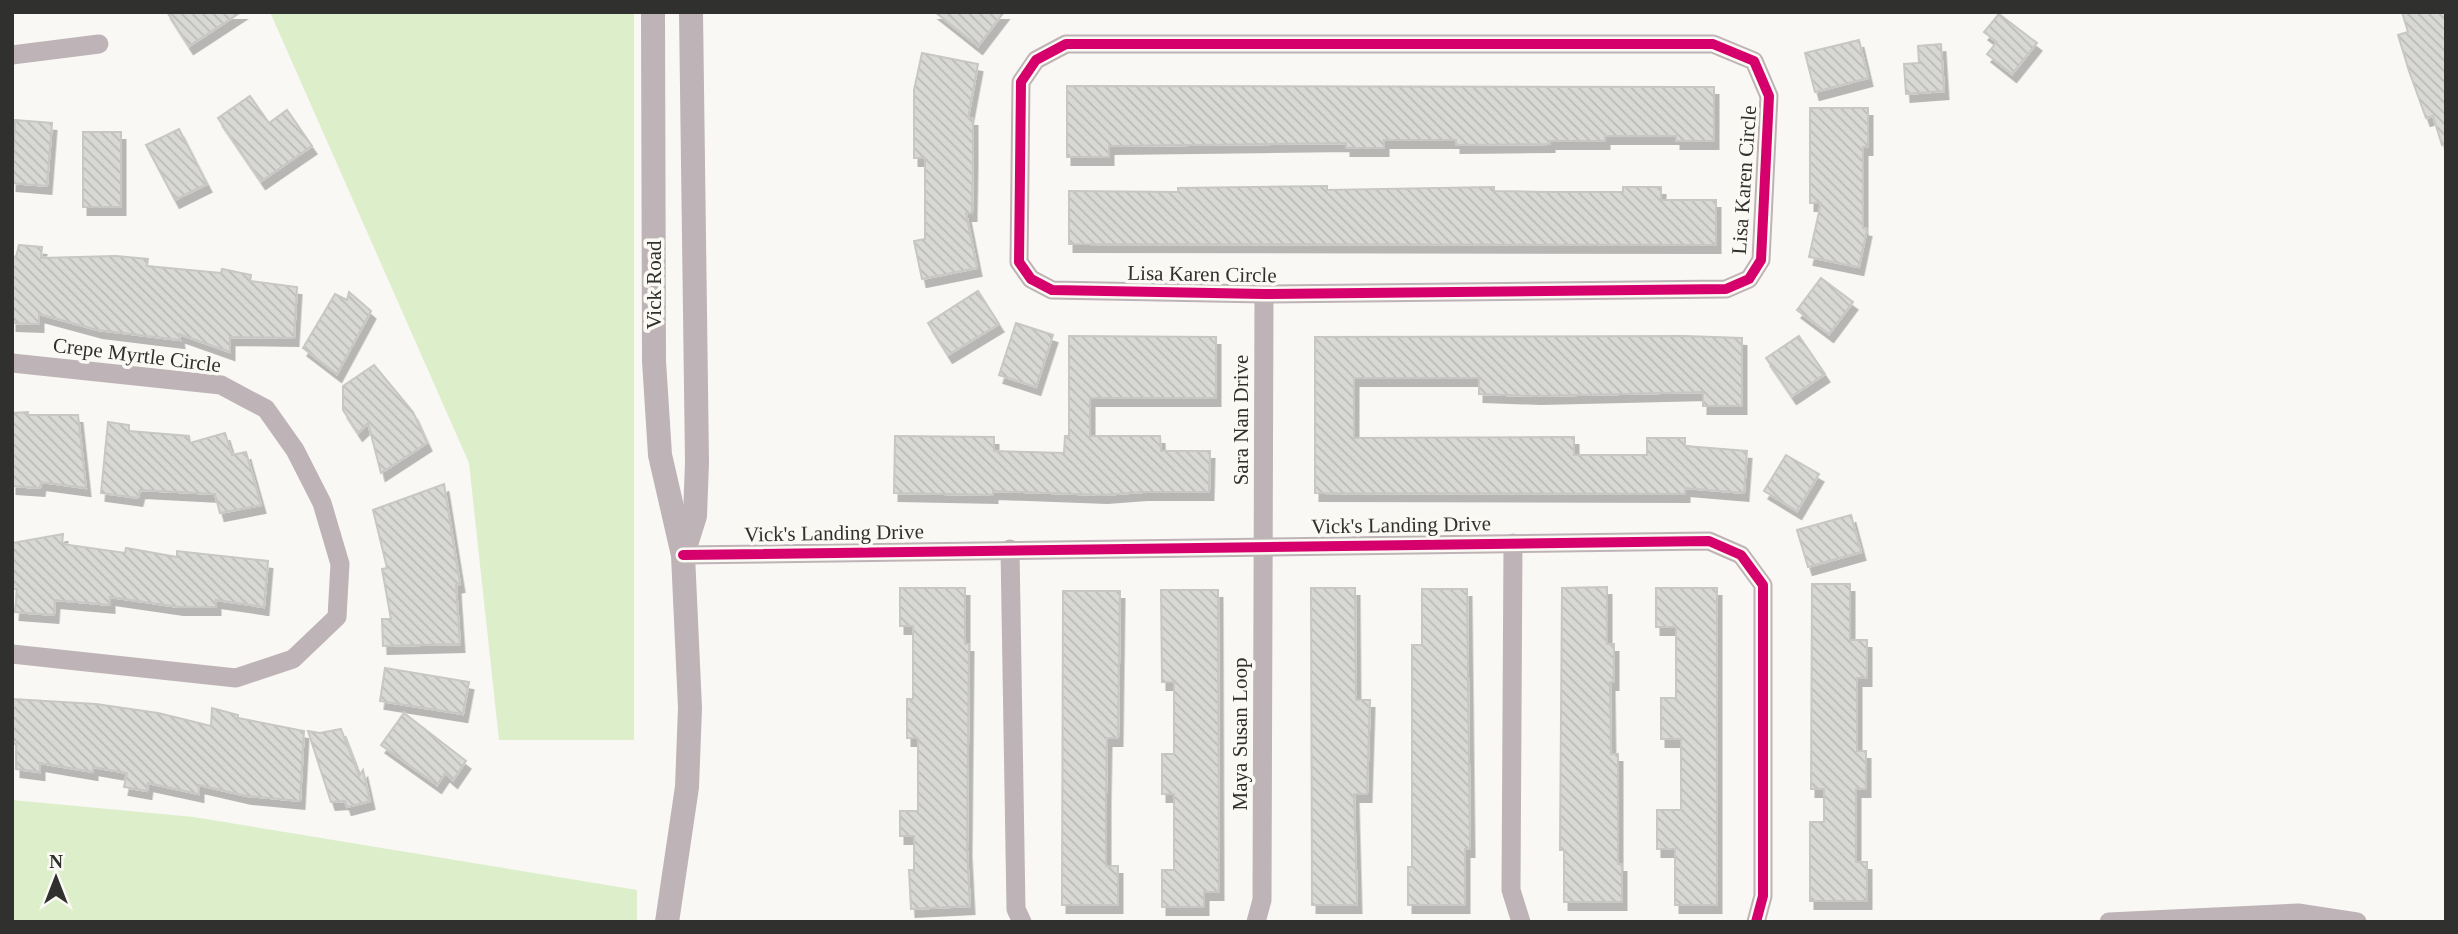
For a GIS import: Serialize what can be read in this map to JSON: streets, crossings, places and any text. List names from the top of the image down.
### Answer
{
  "streets": {
    "street": [
      "Lisa Karen Circle",
      "Vick Road",
      "Crepe Myrtle Circle",
      "Sara Nan Drive",
      "Vick's Landing Drive",
      "Maya Susan Loop"
    ]
  },
  "crossings": [
    ["Lisa Karen Circle", "Sara Nan Drive"],
    ["Vick Road", "Vick's Landing Drive"],
    ["Sara Nan Drive", "Vick's Landing Drive"],
    ["Sara Nan Drive", "Maya Susan Loop"],
    ["Vick's Landing Drive", "Maya Susan Loop"]
  ],
  "north": "top"
}
